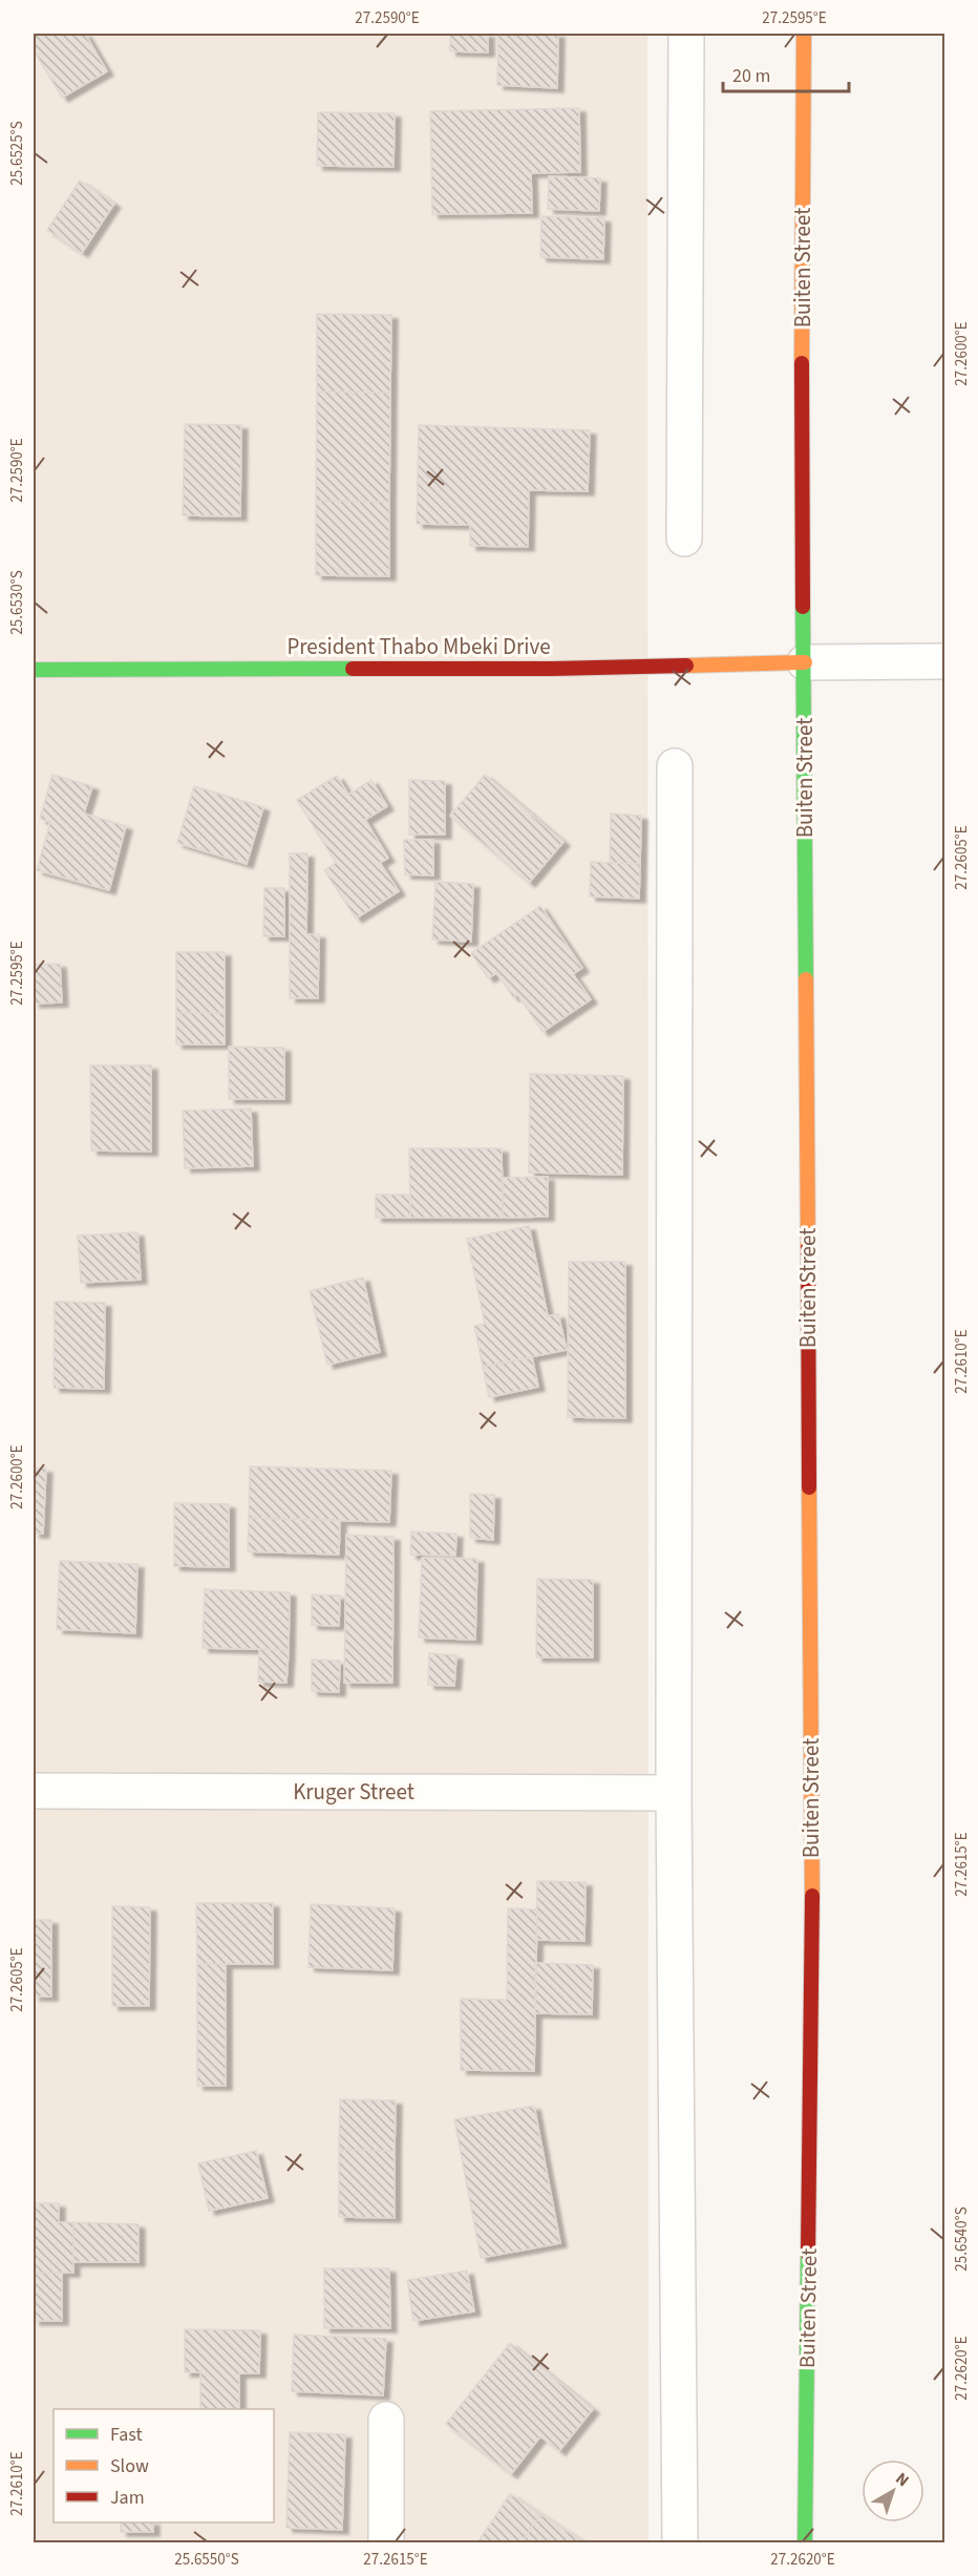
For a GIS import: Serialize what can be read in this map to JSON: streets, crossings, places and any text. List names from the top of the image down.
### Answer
{
  "streets": {
    "street": ["Buiten Street", "President Thabo Mbeki Drive", "Kruger Street"]
  },
  "crossings": [
    ["Buiten Street", "President Thabo Mbeki Drive"]
  ],
  "legend": ["Fast", "Slow", "Jam"],
  "scale_bar": "20 m",
  "north": "top right",
  "coordinates": [
    "27.2590°E",
    "27.2595°E",
    "25.6525°S",
    "27.2600°E",
    "25.6530°S",
    "27.2605°E",
    "27.2610°E",
    "27.2615°E",
    "25.6540°S",
    "27.2620°E",
    "25.6550°S"
  ]
}
